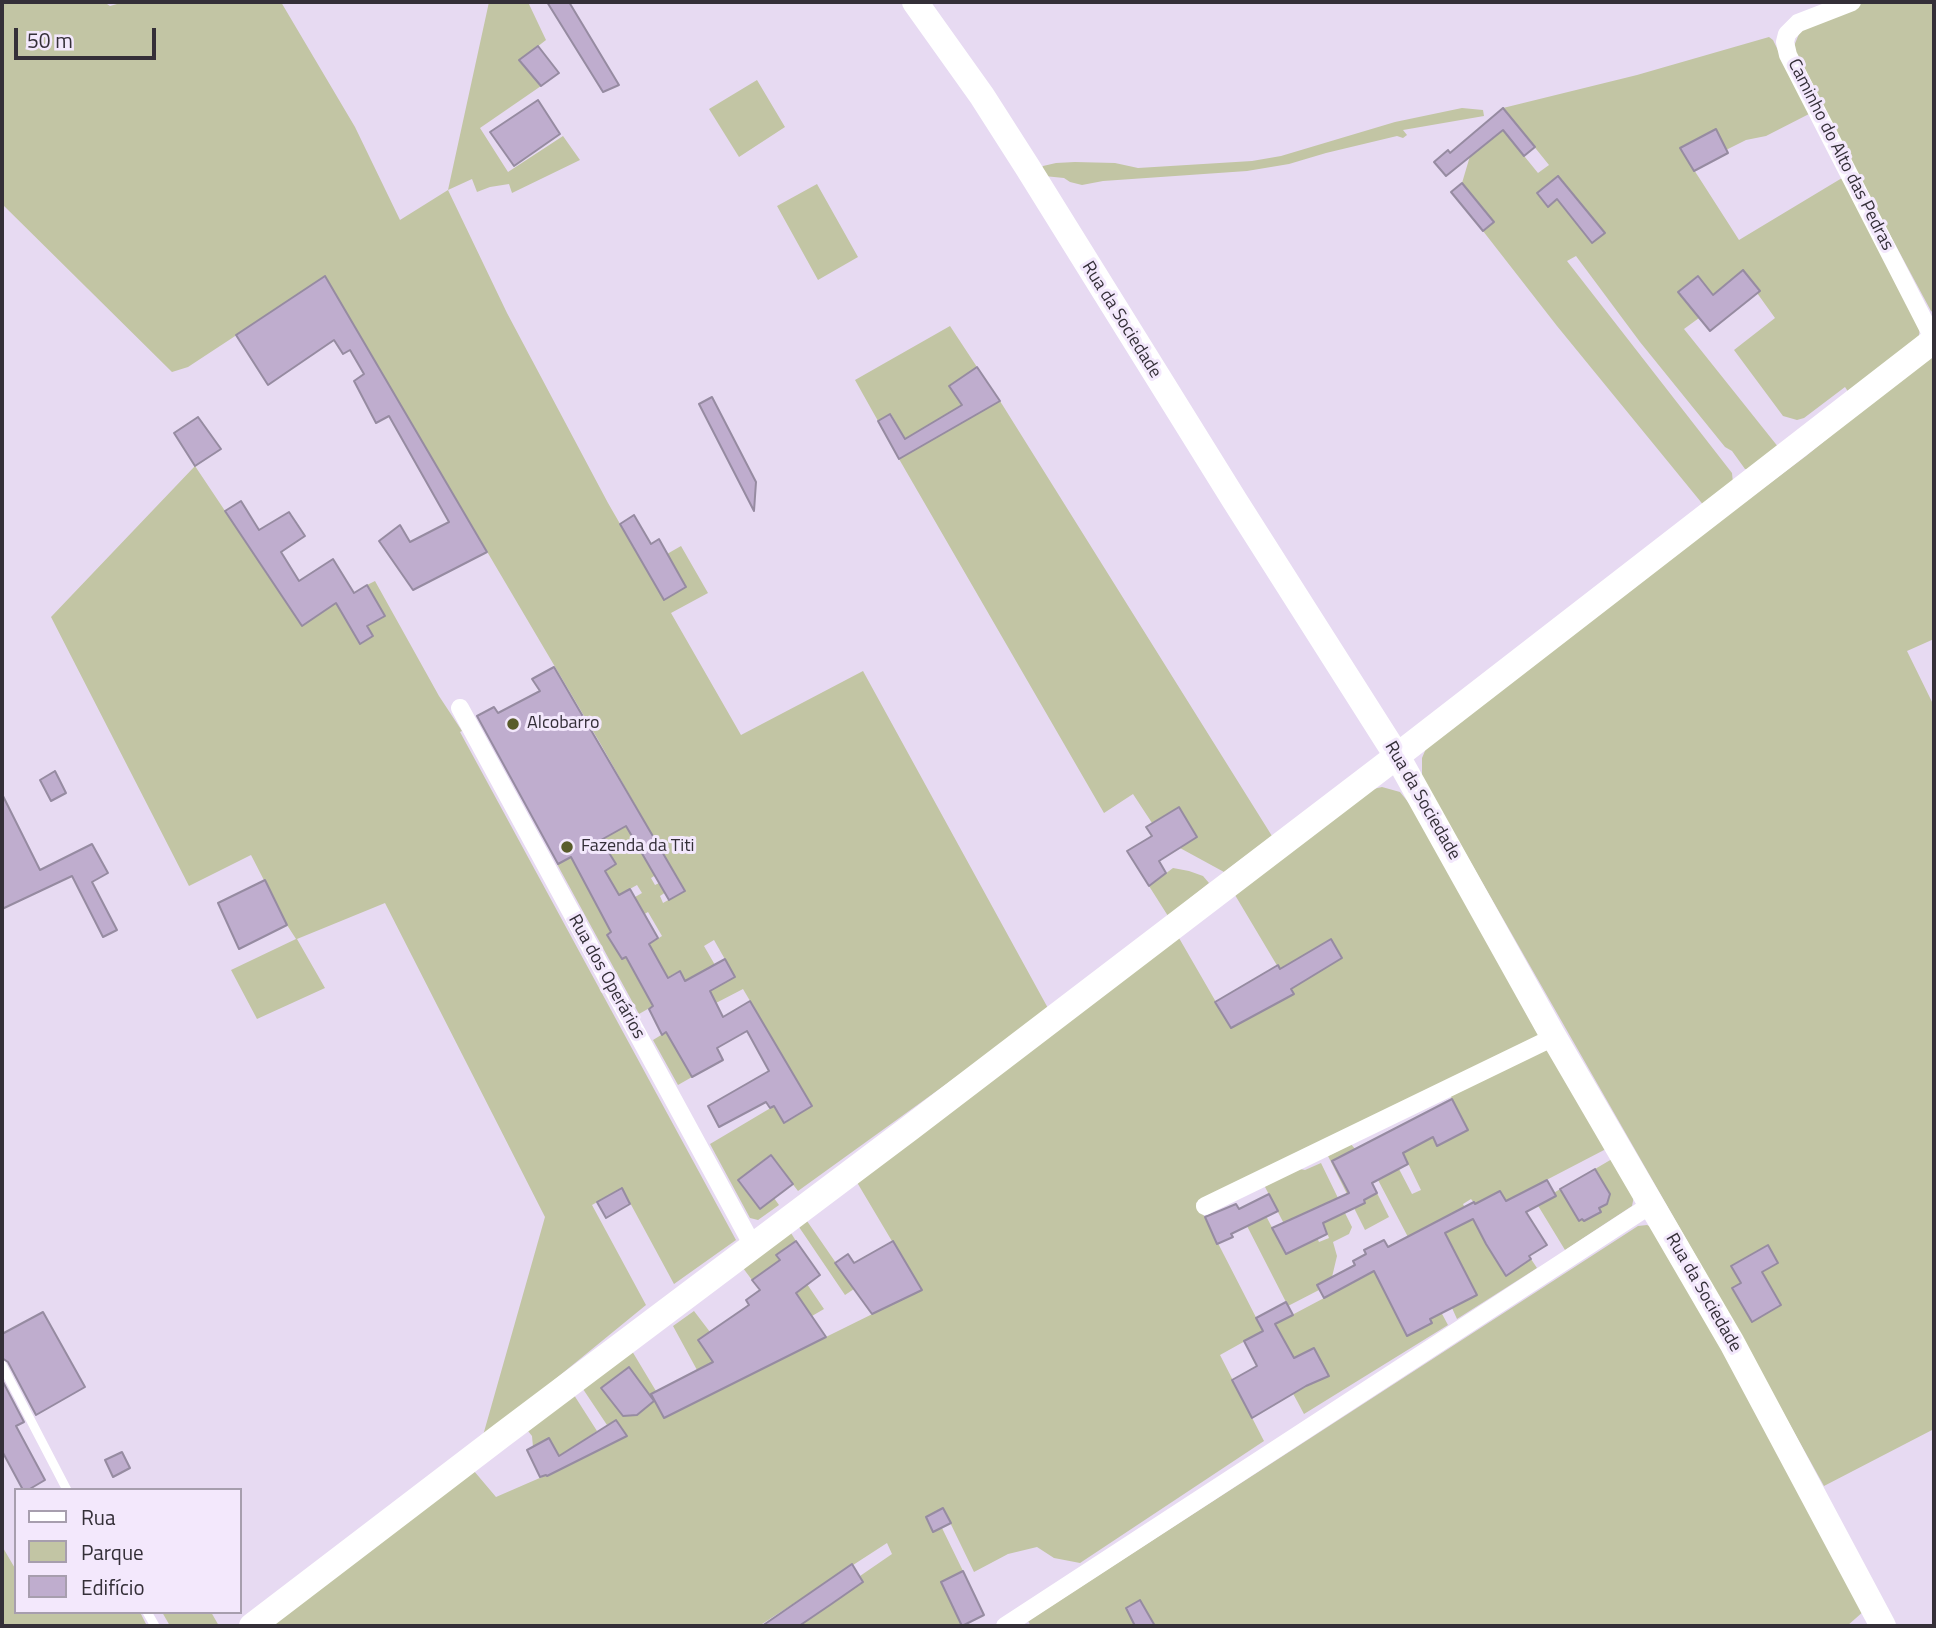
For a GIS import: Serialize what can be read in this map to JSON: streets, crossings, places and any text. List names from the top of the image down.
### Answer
{
  "streets": {
    "main road": ["Rua da Sociedade"],
    "street": ["Caminho do Alto das Pedras", "Rua dos Operários"]
  },
  "places": ["Alcobarro", "Fazenda da Titi"],
  "legend": ["Rua", "Parque", "Edifício"],
  "scale_bar": "50 m"
}
